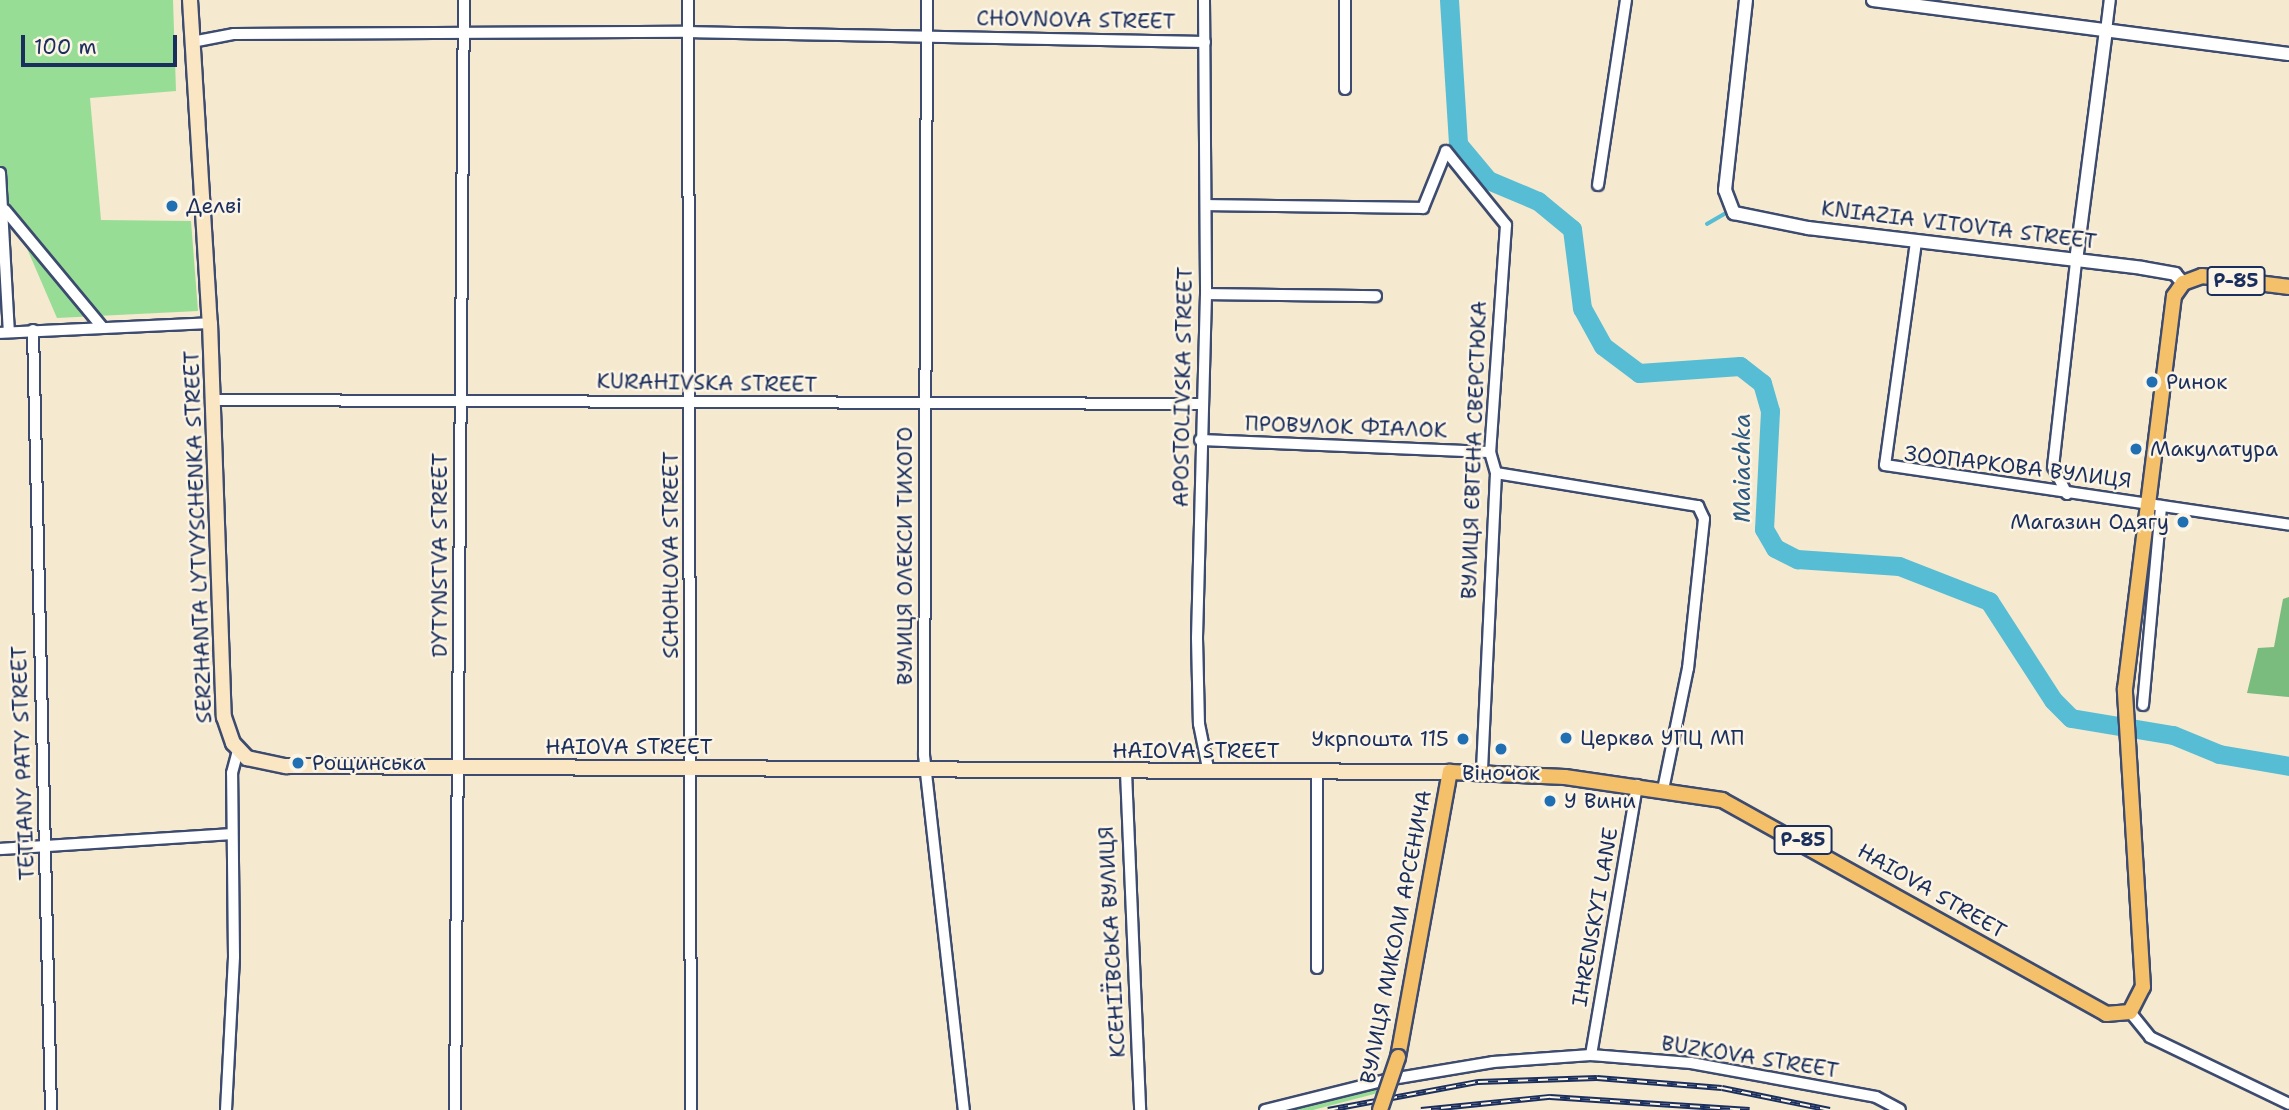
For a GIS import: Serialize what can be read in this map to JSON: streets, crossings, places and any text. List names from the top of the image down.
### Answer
{
  "streets": {
    "main road": [
      "KNIAZIA VITOVTA STREET",
      "Р-85",
      "SERZHANTA LYTVYSCHENKA STREET",
      "HAIOVA STREET",
      "ВУЛИЦЯ МИКОЛИ АРСЕНИЧА"
    ],
    "street": [
      "CHOVNOVA STREET",
      "KURAHIVSKA STREET",
      "APOSTOLIVSKA STREET",
      "ПРОВУЛОК ФІАЛОК",
      "ВУЛИЦЯ ЄВГЕНА СВЕРСТЮКА",
      "ЗООПАРКОВА ВУЛИЦЯ",
      "DYTYNSTVA STREET",
      "SCHOHLOVA STREET",
      "ВУЛИЦЯ ОЛЕКСИ ТИХОГО",
      "TETIANY PATY STREET",
      "IHRENSKYI LANE",
      "КСЕНІЇВСЬКА ВУЛИЦЯ",
      "BUZKOVA STREET"
    ]
  },
  "crossings": [
    ["CHOVNOVA STREET", "APOSTOLIVSKA STREET"],
    ["CHOVNOVA STREET", "SERZHANTA LYTVYSCHENKA STREET"],
    ["CHOVNOVA STREET", "DYTYNSTVA STREET"],
    ["CHOVNOVA STREET", "SCHOHLOVA STREET"],
    ["CHOVNOVA STREET", "ВУЛИЦЯ ОЛЕКСИ ТИХОГО"],
    ["KNIAZIA VITOVTA STREET", "Р-85"],
    ["KNIAZIA VITOVTA STREET", "ЗООПАРКОВА ВУЛИЦЯ"],
    ["Р-85", "ЗООПАРКОВА ВУЛИЦЯ"],
    ["Р-85", "HAIOVA STREET"],
    ["KURAHIVSKA STREET", "APOSTOLIVSKA STREET"],
    ["KURAHIVSKA STREET", "SERZHANTA LYTVYSCHENKA STREET"],
    ["KURAHIVSKA STREET", "DYTYNSTVA STREET"],
    ["KURAHIVSKA STREET", "SCHOHLOVA STREET"],
    ["KURAHIVSKA STREET", "ВУЛИЦЯ ОЛЕКСИ ТИХОГО"],
    ["APOSTOLIVSKA STREET", "ПРОВУЛОК ФІАЛОК"],
    ["APOSTOLIVSKA STREET", "ВУЛИЦЯ ЄВГЕНА СВЕРСТЮКА"],
    ["APOSTOLIVSKA STREET", "HAIOVA STREET"],
    ["ПРОВУЛОК ФІАЛОК", "ВУЛИЦЯ ЄВГЕНА СВЕРСТЮКА"],
    ["ВУЛИЦЯ ЄВГЕНА СВЕРСТЮКА", "HAIOVA STREET"],
    ["SERZHANTA LYTVYSCHENKA STREET", "HAIOVA STREET"],
    ["DYTYNSTVA STREET", "HAIOVA STREET"],
    ["SCHOHLOVA STREET", "HAIOVA STREET"],
    ["ВУЛИЦЯ ОЛЕКСИ ТИХОГО", "HAIOVA STREET"],
    ["HAIOVA STREET", "IHRENSKYI LANE"],
    ["HAIOVA STREET", "ВУЛИЦЯ МИКОЛИ АРСЕНИЧА"],
    ["HAIOVA STREET", "КСЕНІЇВСЬКА ВУЛИЦЯ"],
    ["IHRENSKYI LANE", "BUZKOVA STREET"]
  ],
  "water": ["Maiachka"],
  "places": [
    "Делві",
    "Ринок",
    "Макулатура",
    "Магазин Одягу",
    "Церква УПЦ МП",
    "Укрпошта 115",
    "Віночок",
    "Рощинська",
    "У Вини"
  ],
  "scale_bar": "100 m"
}
